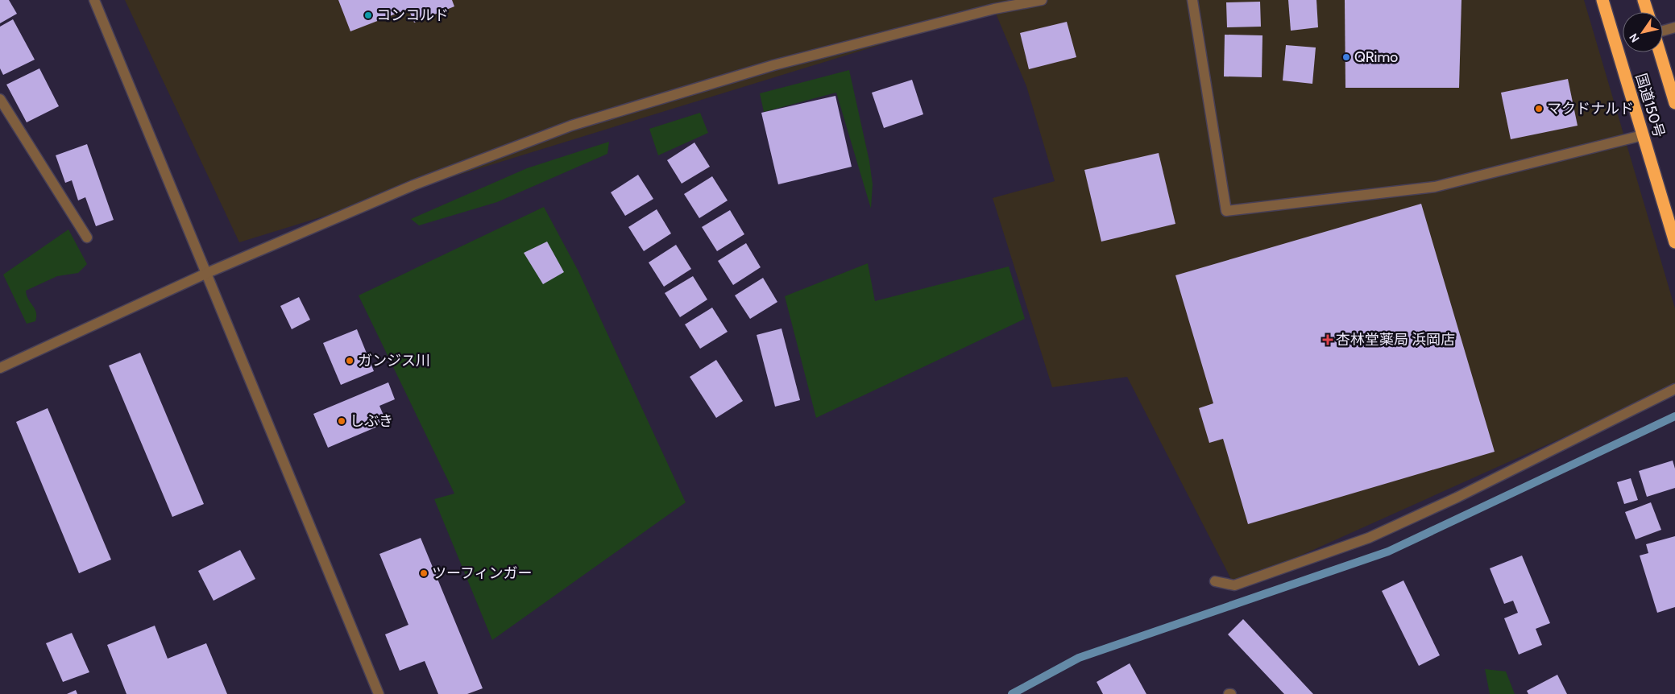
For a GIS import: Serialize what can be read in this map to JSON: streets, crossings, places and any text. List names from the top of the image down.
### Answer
{
  "streets": {
    "highway": ["国道150号"]
  },
  "places": {
    "other": [
      "コンコルド",
      "QRimo",
      "マクドナルド",
      "ガンジス川",
      "しぶき",
      "ツーフィンガー"
    ],
    "health": ["杏林堂薬局 浜岡店"]
  },
  "north": "bottom left"
}
